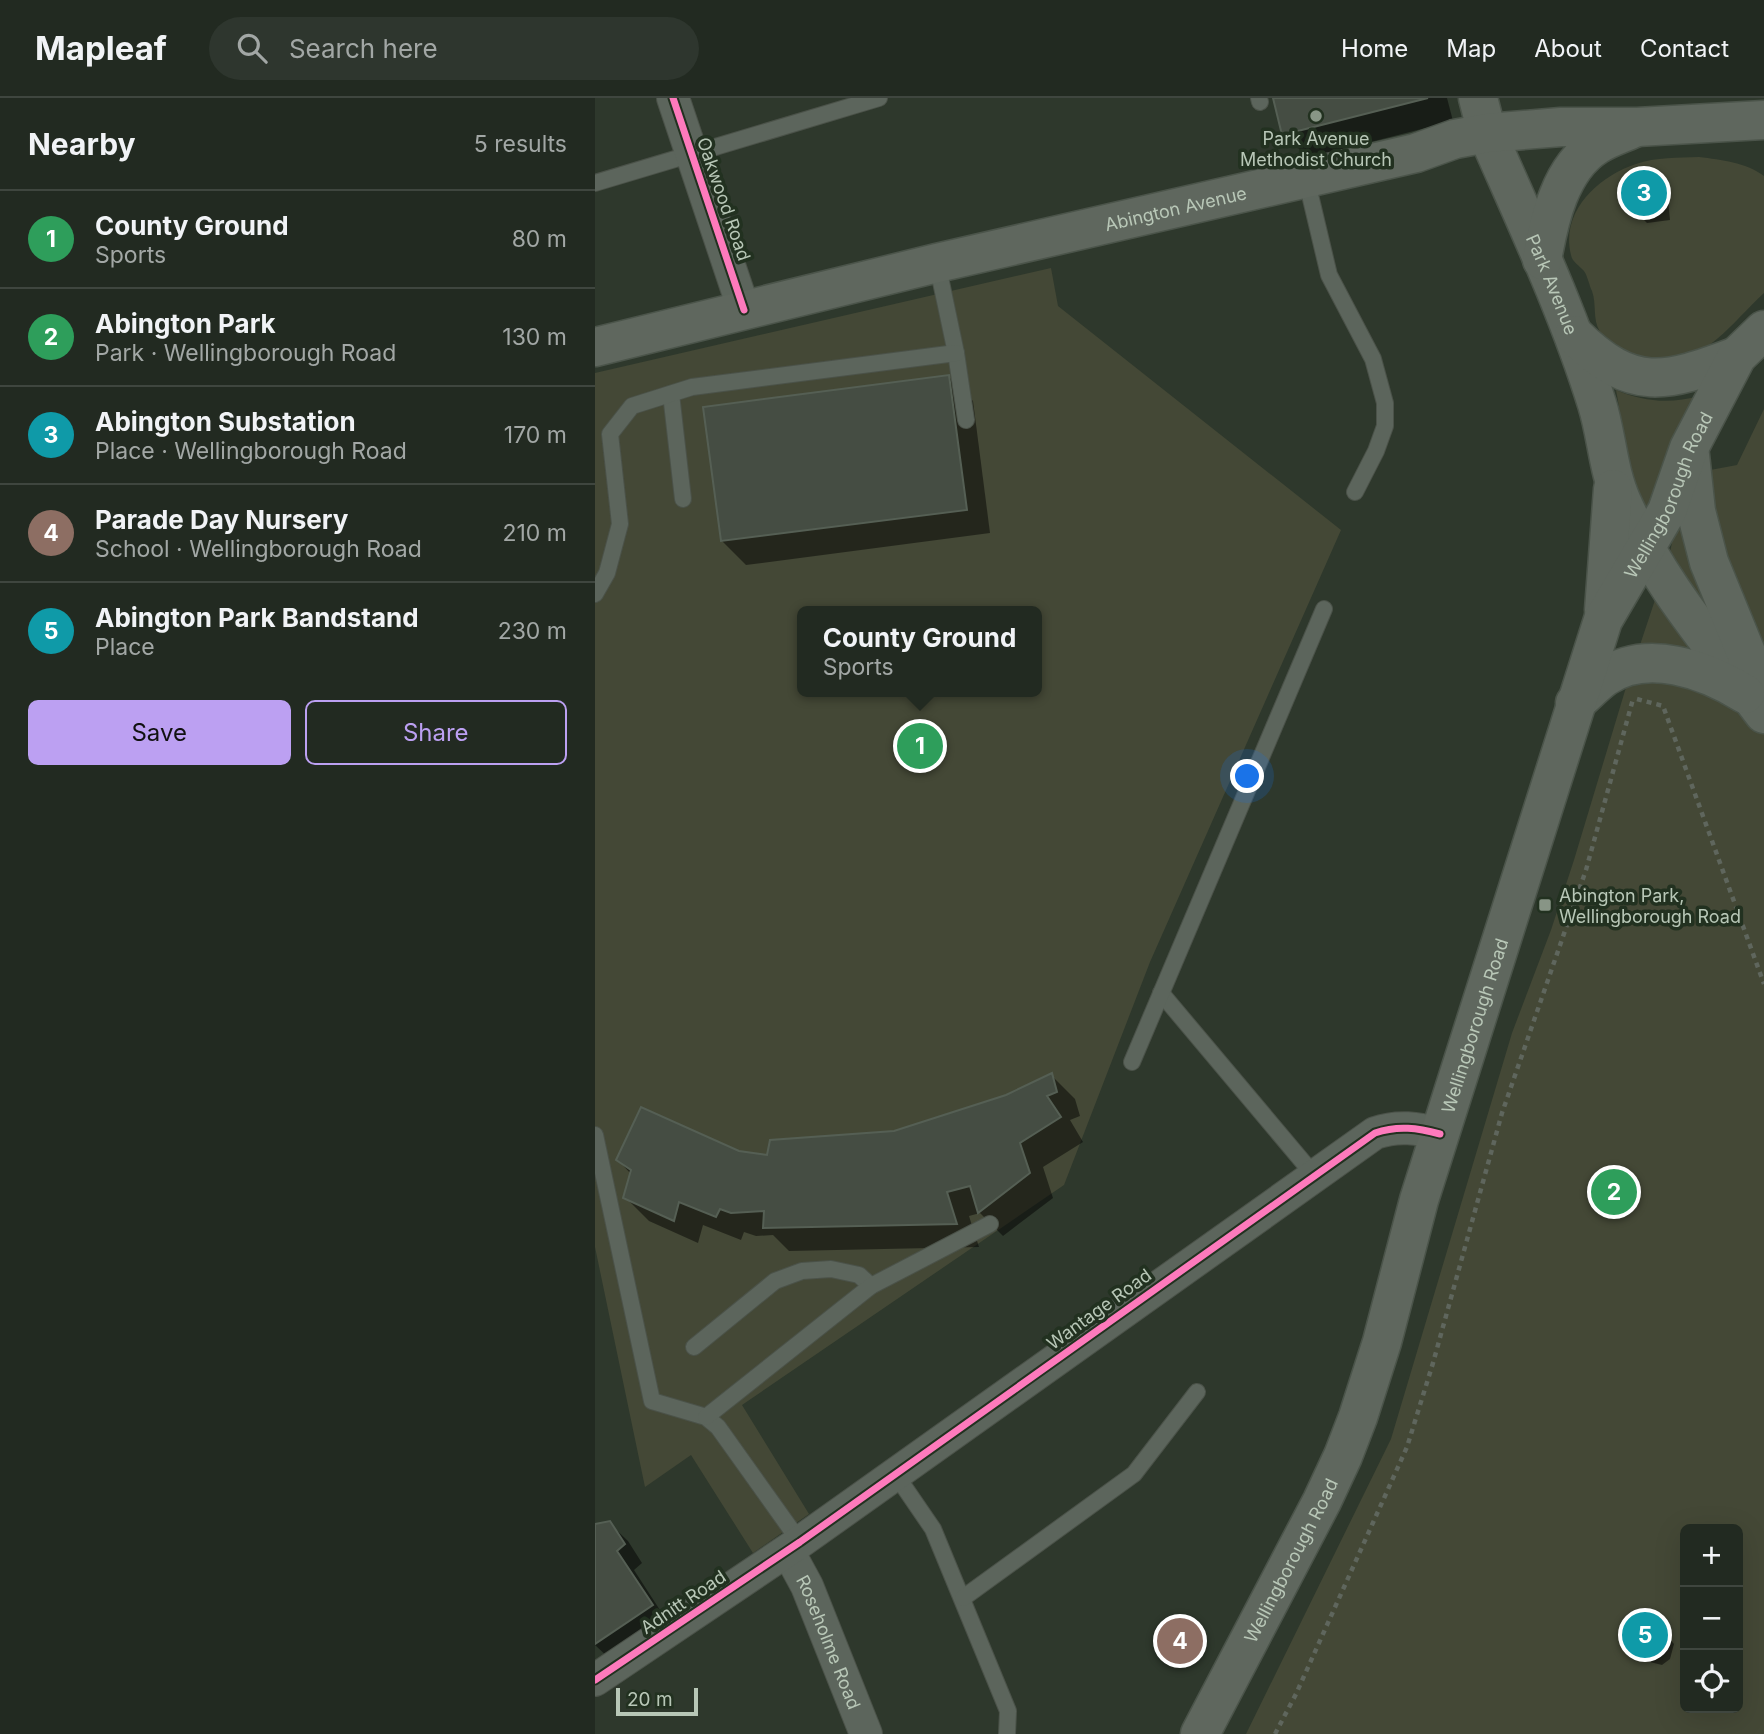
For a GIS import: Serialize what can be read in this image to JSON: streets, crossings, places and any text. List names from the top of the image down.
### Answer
{
  "streets": {
    "main road": ["Abington Avenue", "Park Avenue", "Wellingborough Road"],
    "street": [
      "Oakwood Road",
      "Wantage Road",
      "Adnitt Road",
      "Roseholme Road"
    ]
  },
  "crossings": [
    ["Oakwood Road", "Abington Avenue"],
    ["Abington Avenue", "Park Avenue"],
    ["Park Avenue", "Wellingborough Road"],
    ["Wellingborough Road", "Wantage Road"],
    ["Wantage Road", "Adnitt Road"],
    ["Wantage Road", "Roseholme Road"],
    ["Adnitt Road", "Roseholme Road"]
  ],
  "places": {
    "other": ["Park Avenue Methodist Church"],
    "transit": ["Abington Park, Wellingborough Road"]
  },
  "scale_bar": "20 m",
  "page": {
    "header": "Mapleaf",
    "search": "Search here",
    "nav": [
      "Home",
      "Map",
      "About",
      "Contact"
    ],
    "heading": ["Nearby", "5 results"],
    "pins": [
      "3",
      "1",
      "2",
      "5",
      "4"
    ],
    "list": [
      {
        "mark": "1",
        "name": "County Ground",
        "note": "Sports",
        "value": "80 m"
      },
      {
        "mark": "2",
        "name": "Abington Park",
        "note": "Park · Wellingborough Road",
        "value": "130 m"
      },
      {
        "mark": "3",
        "name": "Abington Substation",
        "note": "Place · Wellingborough Road",
        "value": "170 m"
      },
      {
        "mark": "4",
        "name": "Parade Day Nursery",
        "note": "School · Wellingborough Road",
        "value": "210 m"
      },
      {
        "mark": "5",
        "name": "Abington Park Bandstand",
        "note": "Place",
        "value": "230 m"
      }
    ],
    "popup": ["County Ground", "Sports"],
    "buttons": ["Save", "Share"],
    "map_buttons": ["+", "−"],
    "scale": "20 m"
  }
}
